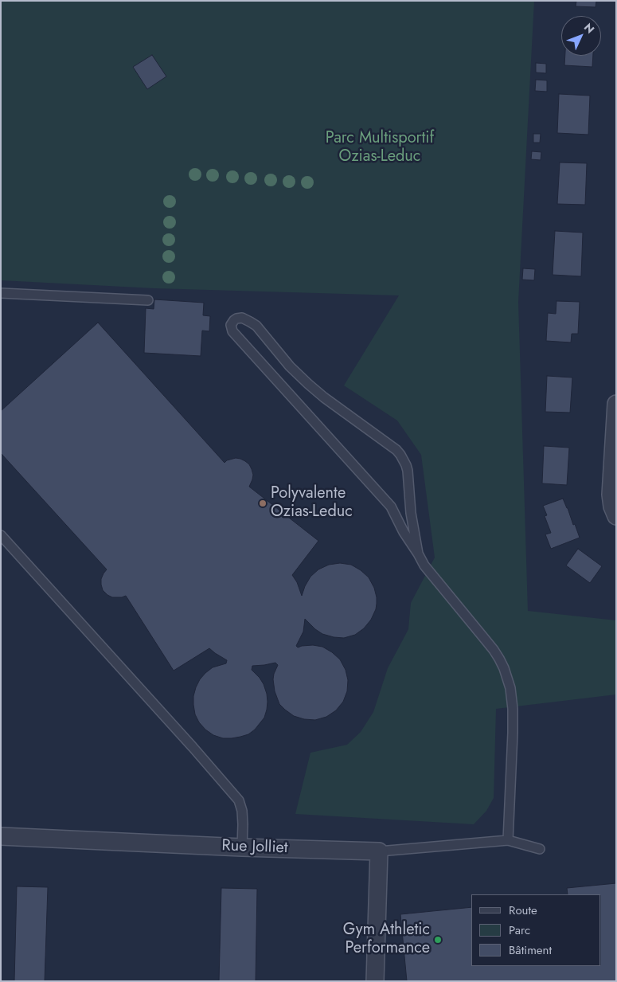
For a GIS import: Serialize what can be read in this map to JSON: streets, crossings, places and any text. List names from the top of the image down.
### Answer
{
  "streets": {
    "street": ["Rue Jolliet"]
  },
  "parks": ["Parc Multisportif Ozias-Leduc"],
  "places": ["Polyvalente Ozias-Leduc", "Gym Athletic Performance"],
  "legend": ["Route", "Parc", "Bâtiment"],
  "north": "top right"
}
